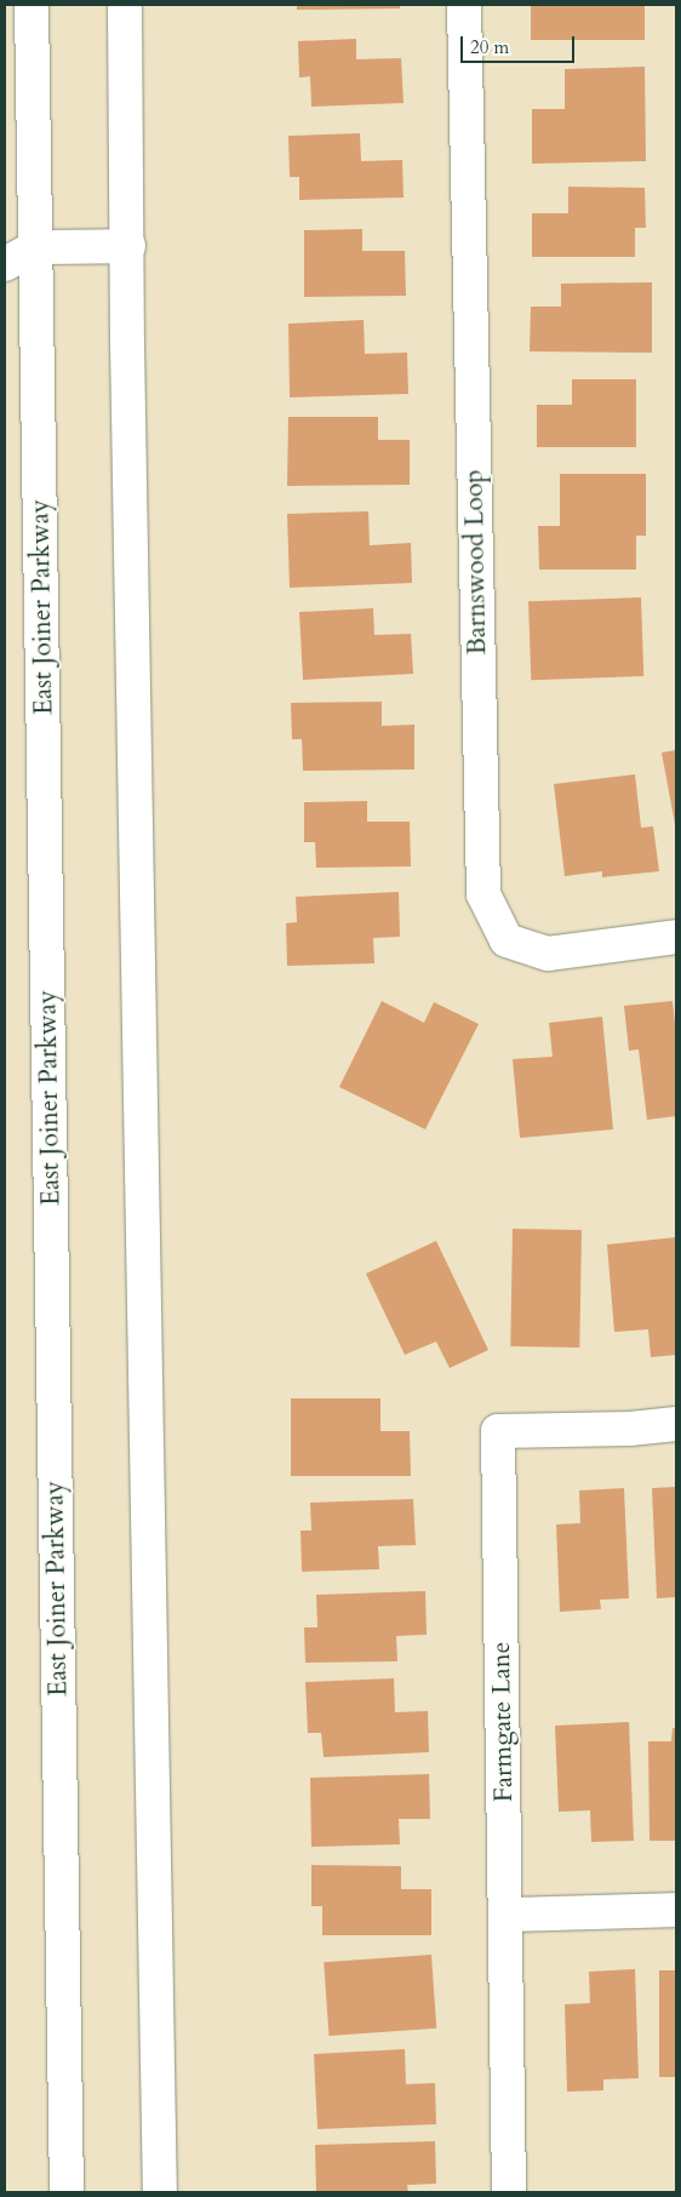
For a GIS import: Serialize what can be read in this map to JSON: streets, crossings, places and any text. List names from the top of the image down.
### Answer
{
  "streets": {
    "main road": ["Barnswood Loop", "East Joiner Parkway", "Farmgate Lane"]
  },
  "scale_bar": "20 m"
}
